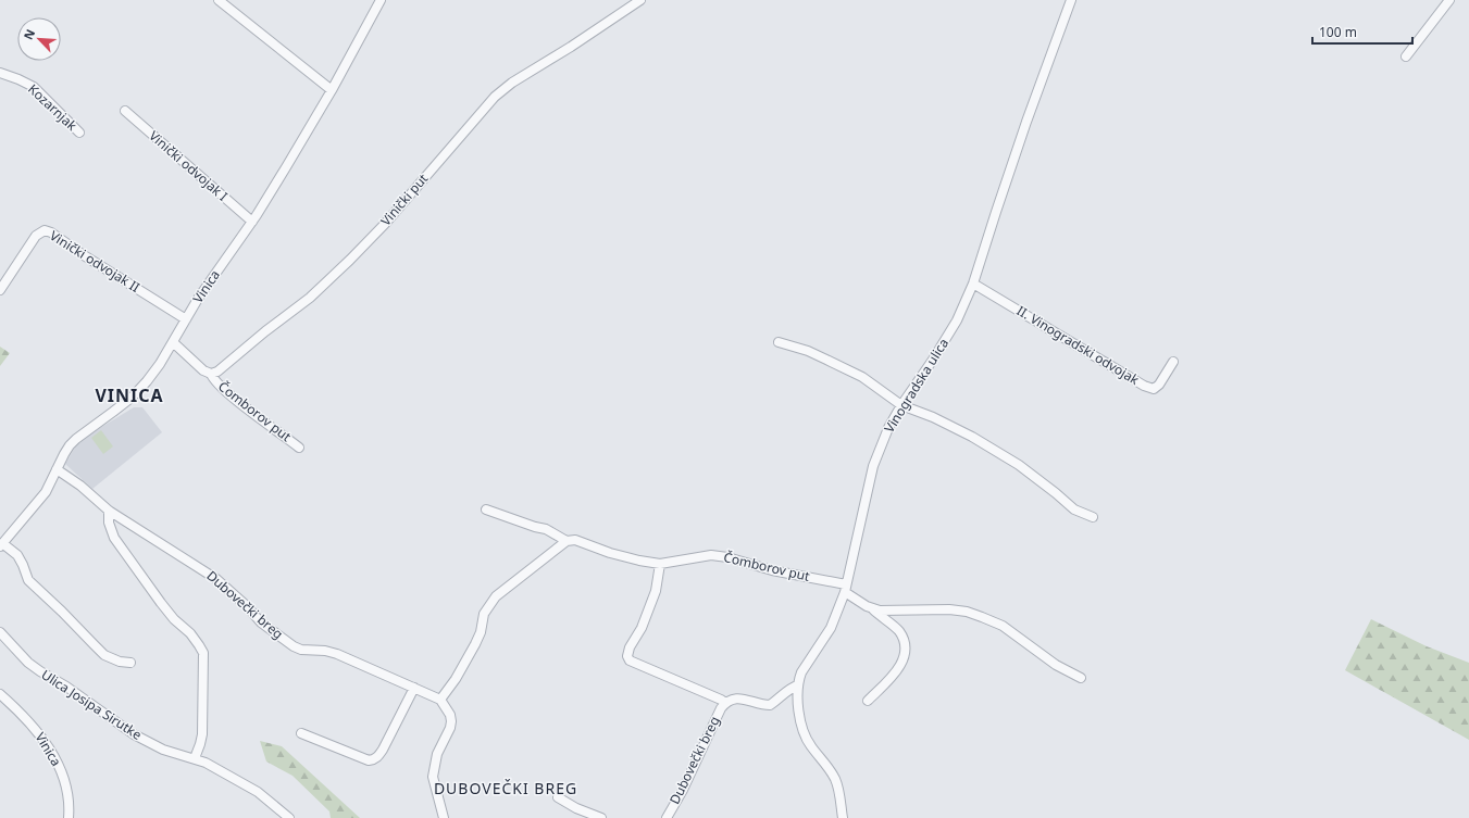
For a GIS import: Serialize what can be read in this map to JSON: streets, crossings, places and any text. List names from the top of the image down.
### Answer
{
  "streets": {
    "street": [
      "Kozarnjak",
      "Vinički odvojak I",
      "Vinički put",
      "Vinički odvojak II",
      "Vinica",
      "II. Vinogradski odvojak",
      "Vinogradska ulica",
      "Čomborov put",
      "Dubovečki breg",
      "Ulica Josipa Sirutke"
    ]
  },
  "crossings": [
    ["Vinički odvojak I", "Vinica"],
    ["Vinički put", "Čomborov put"],
    ["Vinički odvojak II", "Vinica"],
    ["Vinica", "Dubovečki breg"],
    ["II. Vinogradski odvojak", "Vinogradska ulica"],
    ["Vinogradska ulica", "Čomborov put"],
    ["Vinogradska ulica", "Dubovečki breg"],
    ["Čomborov put", "Dubovečki breg"]
  ],
  "districts": ["VINICA", "DUBOVEČKI BREG"],
  "scale_bar": "100 m",
  "north": "top left"
}
